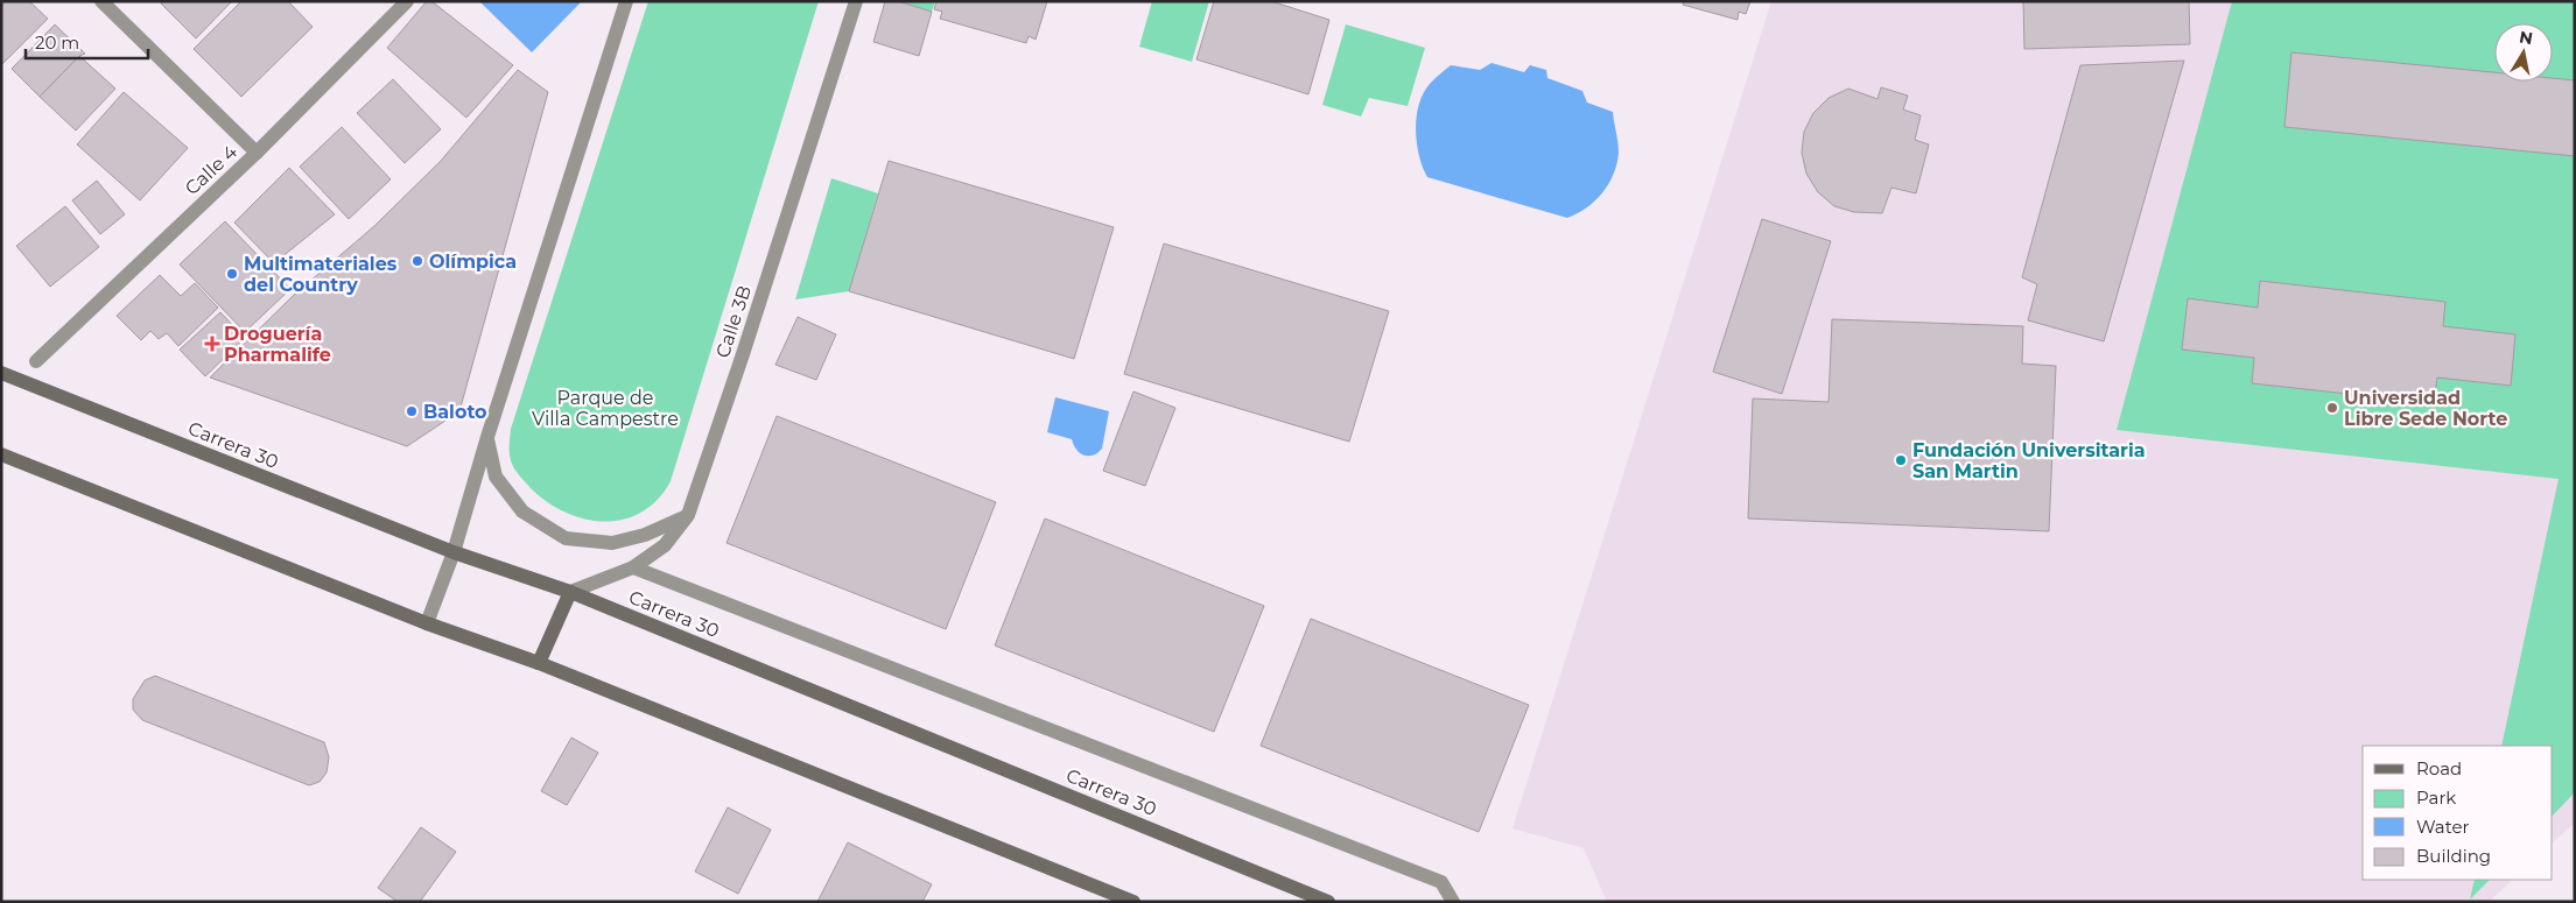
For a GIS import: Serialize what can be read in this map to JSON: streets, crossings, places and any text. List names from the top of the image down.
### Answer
{
  "streets": {
    "main road": ["Carrera 30"],
    "street": ["Calle 4", "Calle 3B"]
  },
  "crossings": [
    ["Calle 3B", "Carrera 30"]
  ],
  "parks": ["Parque de Villa Campestre"],
  "places": {
    "other": [
      "Olímpica",
      "Multimateriales del Country",
      "Universidad Libre Sede Norte",
      "Baloto",
      "Fundación Universitaria San Martin"
    ],
    "health": ["Droguería Pharmalife"]
  },
  "legend": [
    "Road",
    "Park",
    "Water",
    "Building"
  ],
  "scale_bar": "20 m",
  "north": "top"
}
